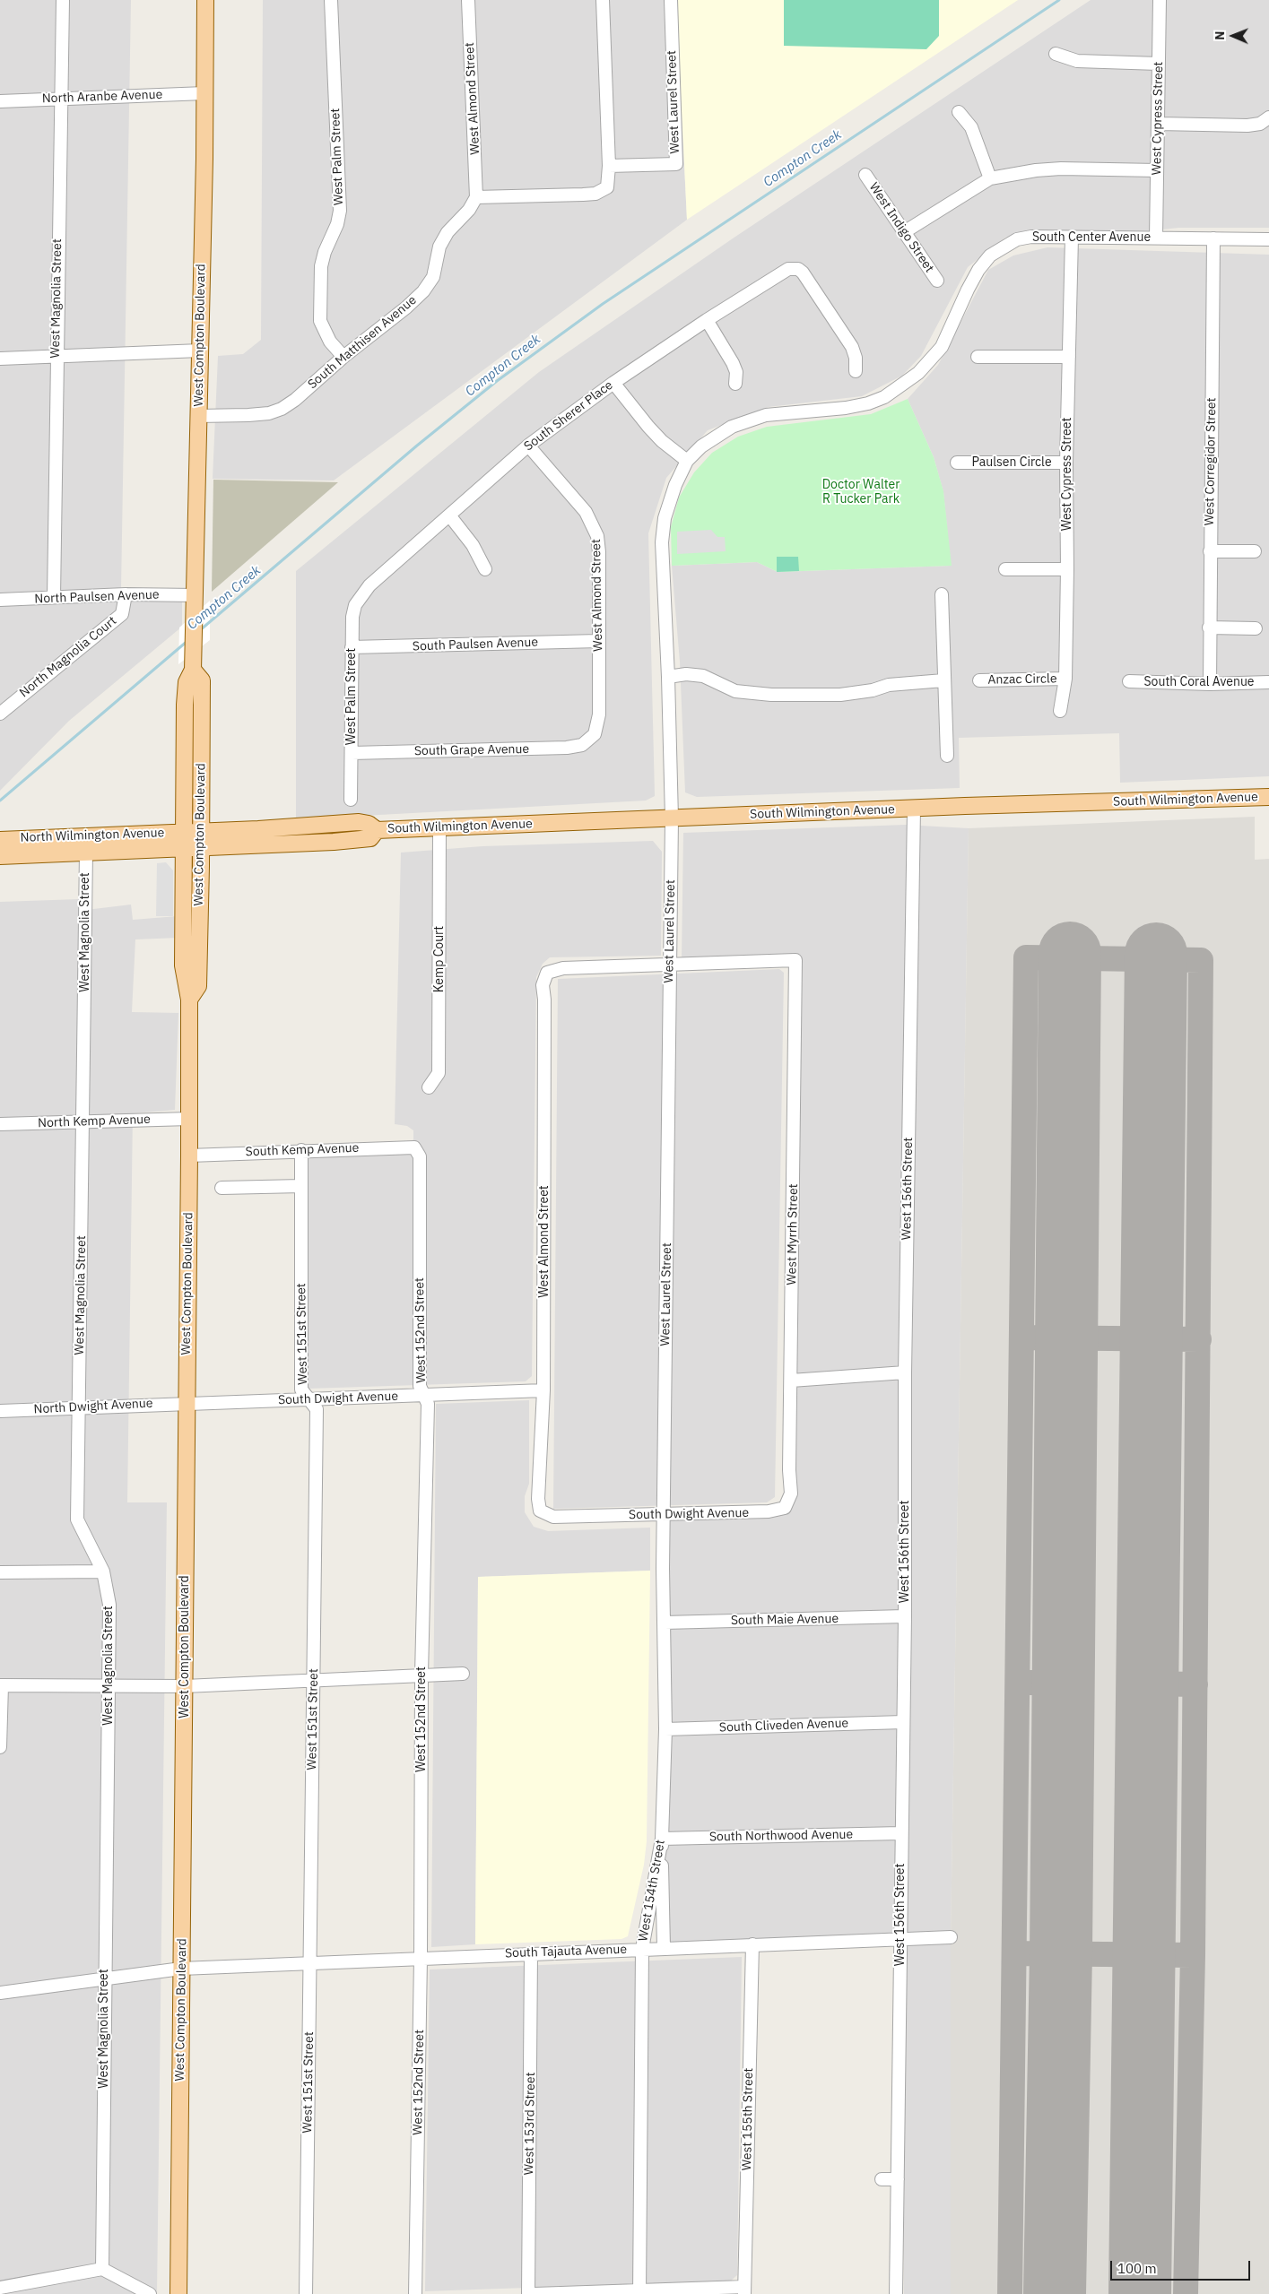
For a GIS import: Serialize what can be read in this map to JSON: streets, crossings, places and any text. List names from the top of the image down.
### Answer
{
  "streets": {
    "main road": ["West Compton Boulevard", "South Wilmington Avenue", "North Wilmington Avenue"],
    "street": [
      "North Aranbe Avenue",
      "West Almond Street",
      "West Laurel Street",
      "West Cypress Street",
      "West Palm Street",
      "West Indigo Street",
      "South Center Avenue",
      "West Magnolia Street",
      "South Matthisen Avenue",
      "South Sherer Place",
      "West Corregidor Street",
      "Paulsen Circle",
      "North Paulsen Avenue",
      "South Paulsen Avenue",
      "North Magnolia Court",
      "Anzac Circle",
      "South Coral Avenue",
      "South Grape Avenue",
      "Kemp Court",
      "North Kemp Avenue",
      "South Kemp Avenue",
      "West 156th Street",
      "West Myrrh Street",
      "West 152nd Street",
      "West 151st Street",
      "South Dwight Avenue",
      "North Dwight Avenue",
      "South Maie Avenue",
      "South Cliveden Avenue",
      "South Northwood Avenue",
      "West 154th Street",
      "South Tajauta Avenue",
      "West 155th Street",
      "West 153rd Street"
    ]
  },
  "crossings": [
    ["North Aranbe Avenue", "West Magnolia Street"],
    ["North Aranbe Avenue", "West Compton Boulevard"],
    ["West Almond Street", "West Laurel Street"],
    ["West Almond Street", "South Matthisen Avenue"],
    ["West Almond Street", "South Sherer Place"],
    ["West Almond Street", "South Paulsen Avenue"],
    ["West Almond Street", "South Grape Avenue"],
    ["West Almond Street", "West Myrrh Street"],
    ["West Almond Street", "South Dwight Avenue"],
    ["West Laurel Street", "South Center Avenue"],
    ["West Laurel Street", "South Wilmington Avenue"],
    ["West Laurel Street", "West Myrrh Street"],
    ["West Laurel Street", "South Dwight Avenue"],
    ["West Laurel Street", "West 154th Street"],
    ["West Cypress Street", "South Center Avenue"],
    ["West Cypress Street", "Paulsen Circle"],
    ["West Cypress Street", "Anzac Circle"],
    ["West Palm Street", "South Matthisen Avenue"],
    ["West Palm Street", "South Sherer Place"],
    ["West Palm Street", "South Paulsen Avenue"],
    ["West Palm Street", "South Grape Avenue"],
    ["South Center Avenue", "West Corregidor Street"],
    ["West Magnolia Street", "North Paulsen Avenue"],
    ["West Magnolia Street", "North Wilmington Avenue"],
    ["West Magnolia Street", "North Kemp Avenue"],
    ["West Magnolia Street", "North Dwight Avenue"],
    ["West Magnolia Street", "South Tajauta Avenue"],
    ["West Compton Boulevard", "South Matthisen Avenue"],
    ["West Compton Boulevard", "North Paulsen Avenue"],
    ["West Compton Boulevard", "South Wilmington Avenue"],
    ["West Compton Boulevard", "North Wilmington Avenue"],
    ["West Compton Boulevard", "North Kemp Avenue"],
    ["West Compton Boulevard", "South Kemp Avenue"],
    ["West Compton Boulevard", "South Dwight Avenue"],
    ["West Compton Boulevard", "North Dwight Avenue"],
    ["West Compton Boulevard", "South Tajauta Avenue"],
    ["West Corregidor Street", "South Coral Avenue"],
    ["North Paulsen Avenue", "North Magnolia Court"],
    ["South Wilmington Avenue", "North Wilmington Avenue"],
    ["South Wilmington Avenue", "Kemp Court"],
    ["South Wilmington Avenue", "West 156th Street"],
    ["South Kemp Avenue", "West 152nd Street"],
    ["South Kemp Avenue", "West 151st Street"],
    ["West 156th Street", "South Maie Avenue"],
    ["West 156th Street", "South Cliveden Avenue"],
    ["West 156th Street", "South Northwood Avenue"],
    ["West 156th Street", "South Tajauta Avenue"],
    ["West Myrrh Street", "South Dwight Avenue"],
    ["West 152nd Street", "South Dwight Avenue"],
    ["West 152nd Street", "South Tajauta Avenue"],
    ["West 151st Street", "South Dwight Avenue"],
    ["West 151st Street", "South Tajauta Avenue"],
    ["South Dwight Avenue", "North Dwight Avenue"],
    ["South Dwight Avenue", "West 154th Street"],
    ["South Maie Avenue", "West 154th Street"],
    ["South Cliveden Avenue", "West 154th Street"],
    ["South Northwood Avenue", "West 154th Street"],
    ["West 154th Street", "South Tajauta Avenue"],
    ["South Tajauta Avenue", "West 155th Street"],
    ["South Tajauta Avenue", "West 153rd Street"]
  ],
  "water": ["Compton Creek"],
  "parks": ["Doctor Walter R Tucker Park"],
  "scale_bar": "100 m",
  "north": "left"
}
